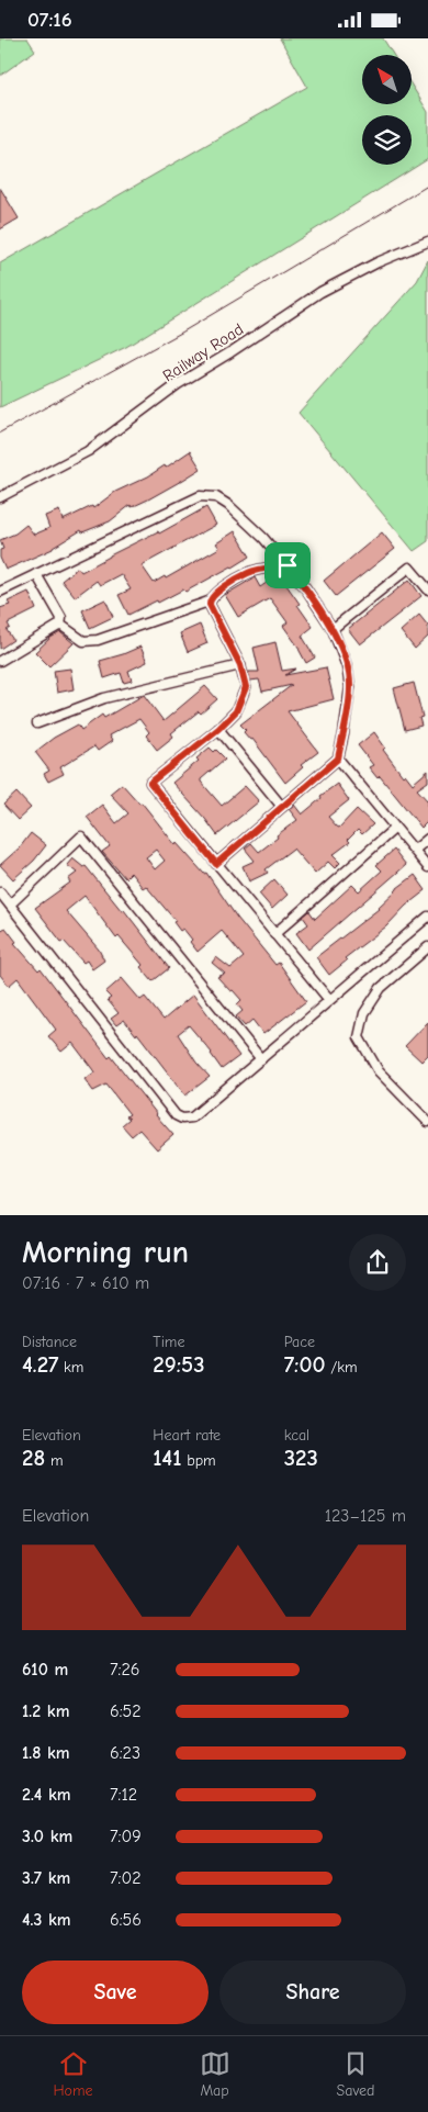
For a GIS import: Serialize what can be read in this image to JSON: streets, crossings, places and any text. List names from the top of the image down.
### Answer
{
  "streets": {
    "street": ["Railway Road"]
  },
  "north": "top left",
  "page": {
    "status": "07:16",
    "heading": ["Morning run", "07:16 · 7 × 610 m"],
    "stats": [
      ["Distance", "4.27 km"],
      ["Time", "29:53"],
      ["Pace", "7:00 /km"],
      ["Elevation", "28 m"],
      ["Heart rate", "141 bpm"],
      ["kcal", "323"]
    ],
    "chart": ["Elevation", "123–125 m"],
    "list": [
      {
        "name": "610 m",
        "note": "7:26"
      },
      {
        "name": "1.2 km",
        "note": "6:52"
      },
      {
        "name": "1.8 km",
        "note": "6:23"
      },
      {
        "name": "2.4 km",
        "note": "7:12"
      },
      {
        "name": "3.0 km",
        "note": "7:09"
      },
      {
        "name": "3.7 km",
        "note": "7:02"
      },
      {
        "name": "4.3 km",
        "note": "6:56"
      }
    ],
    "buttons": ["Save", "Share"],
    "tabs": ["Home", "Map", "Saved"]
  }
}
